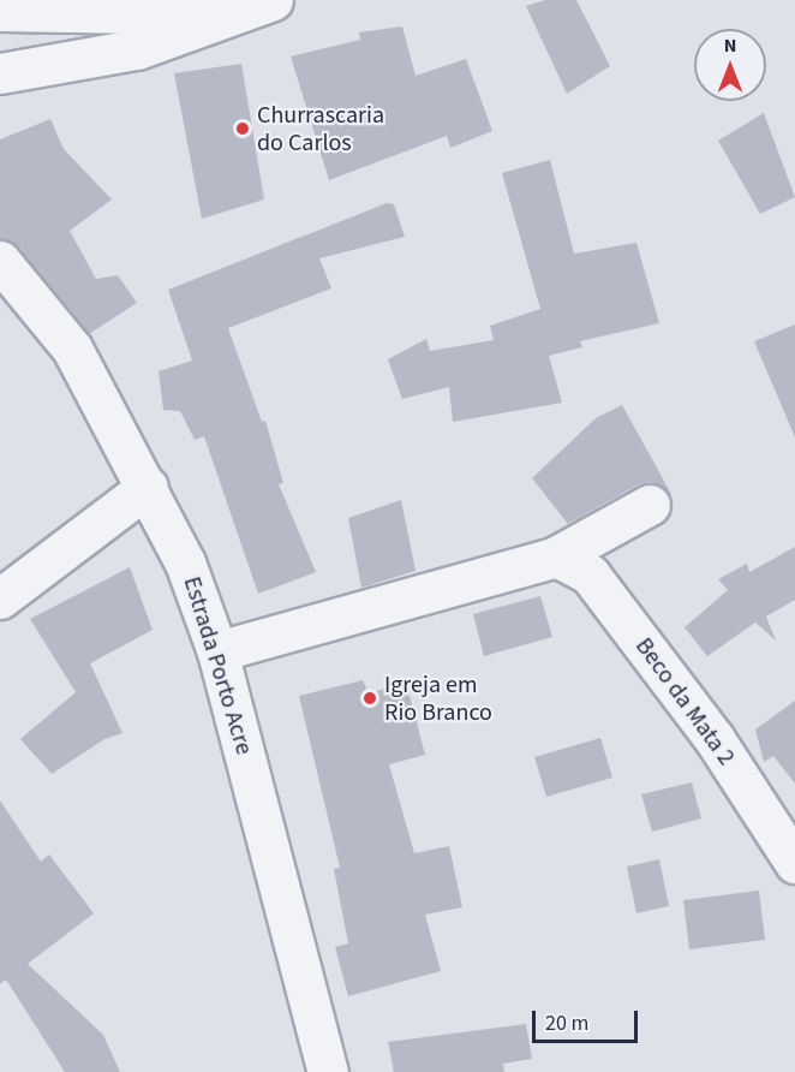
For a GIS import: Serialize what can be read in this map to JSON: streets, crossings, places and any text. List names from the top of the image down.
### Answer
{
  "streets": {
    "street": ["Estrada Porto Acre", "Beco da Mata 2"]
  },
  "places": ["Churrascaria do Carlos", "Igreja em Rio Branco"],
  "scale_bar": "20 m",
  "north": "top"
}
